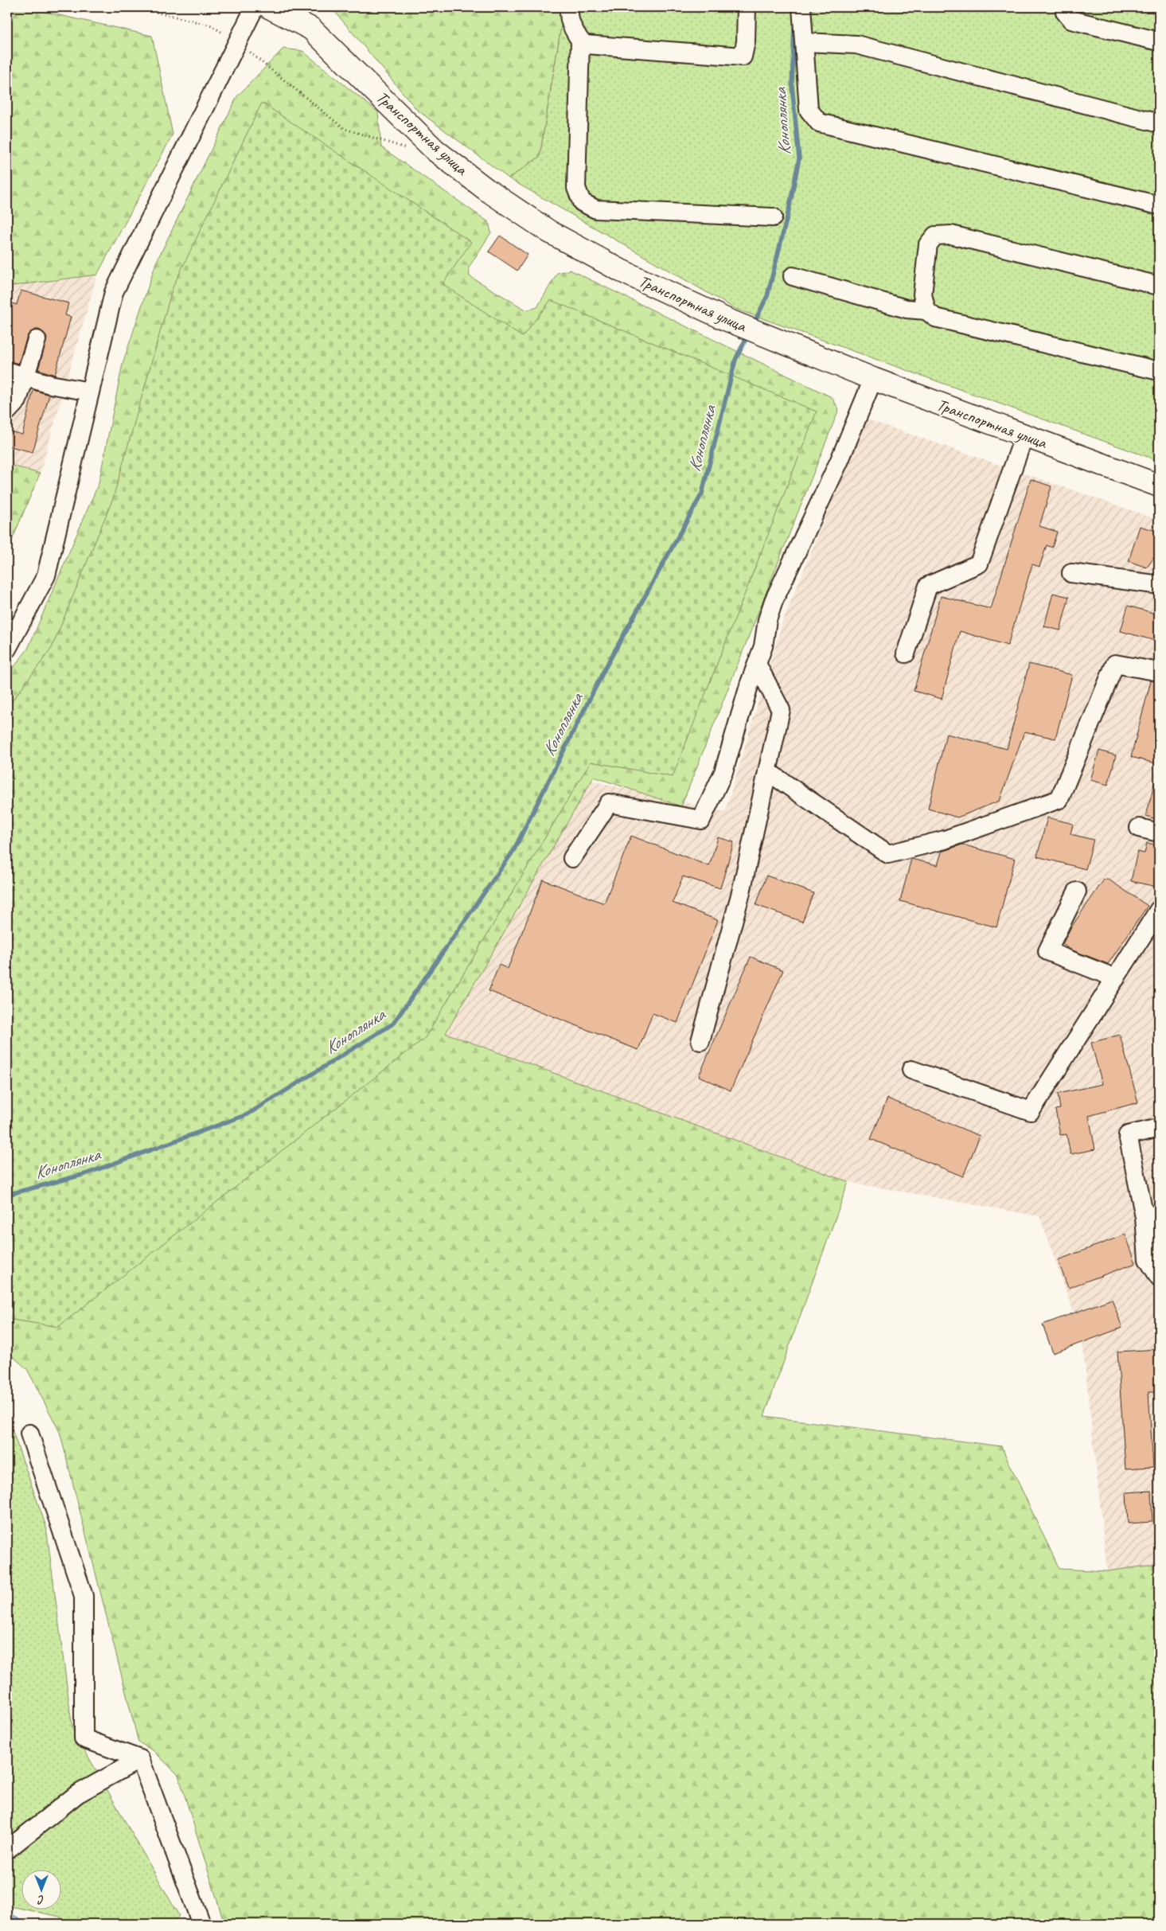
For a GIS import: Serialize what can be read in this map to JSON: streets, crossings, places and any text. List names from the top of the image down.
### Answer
{
  "streets": {
    "main road": ["Транспортная улица"]
  },
  "water": ["Коноплянка"],
  "north": "bottom"
}
